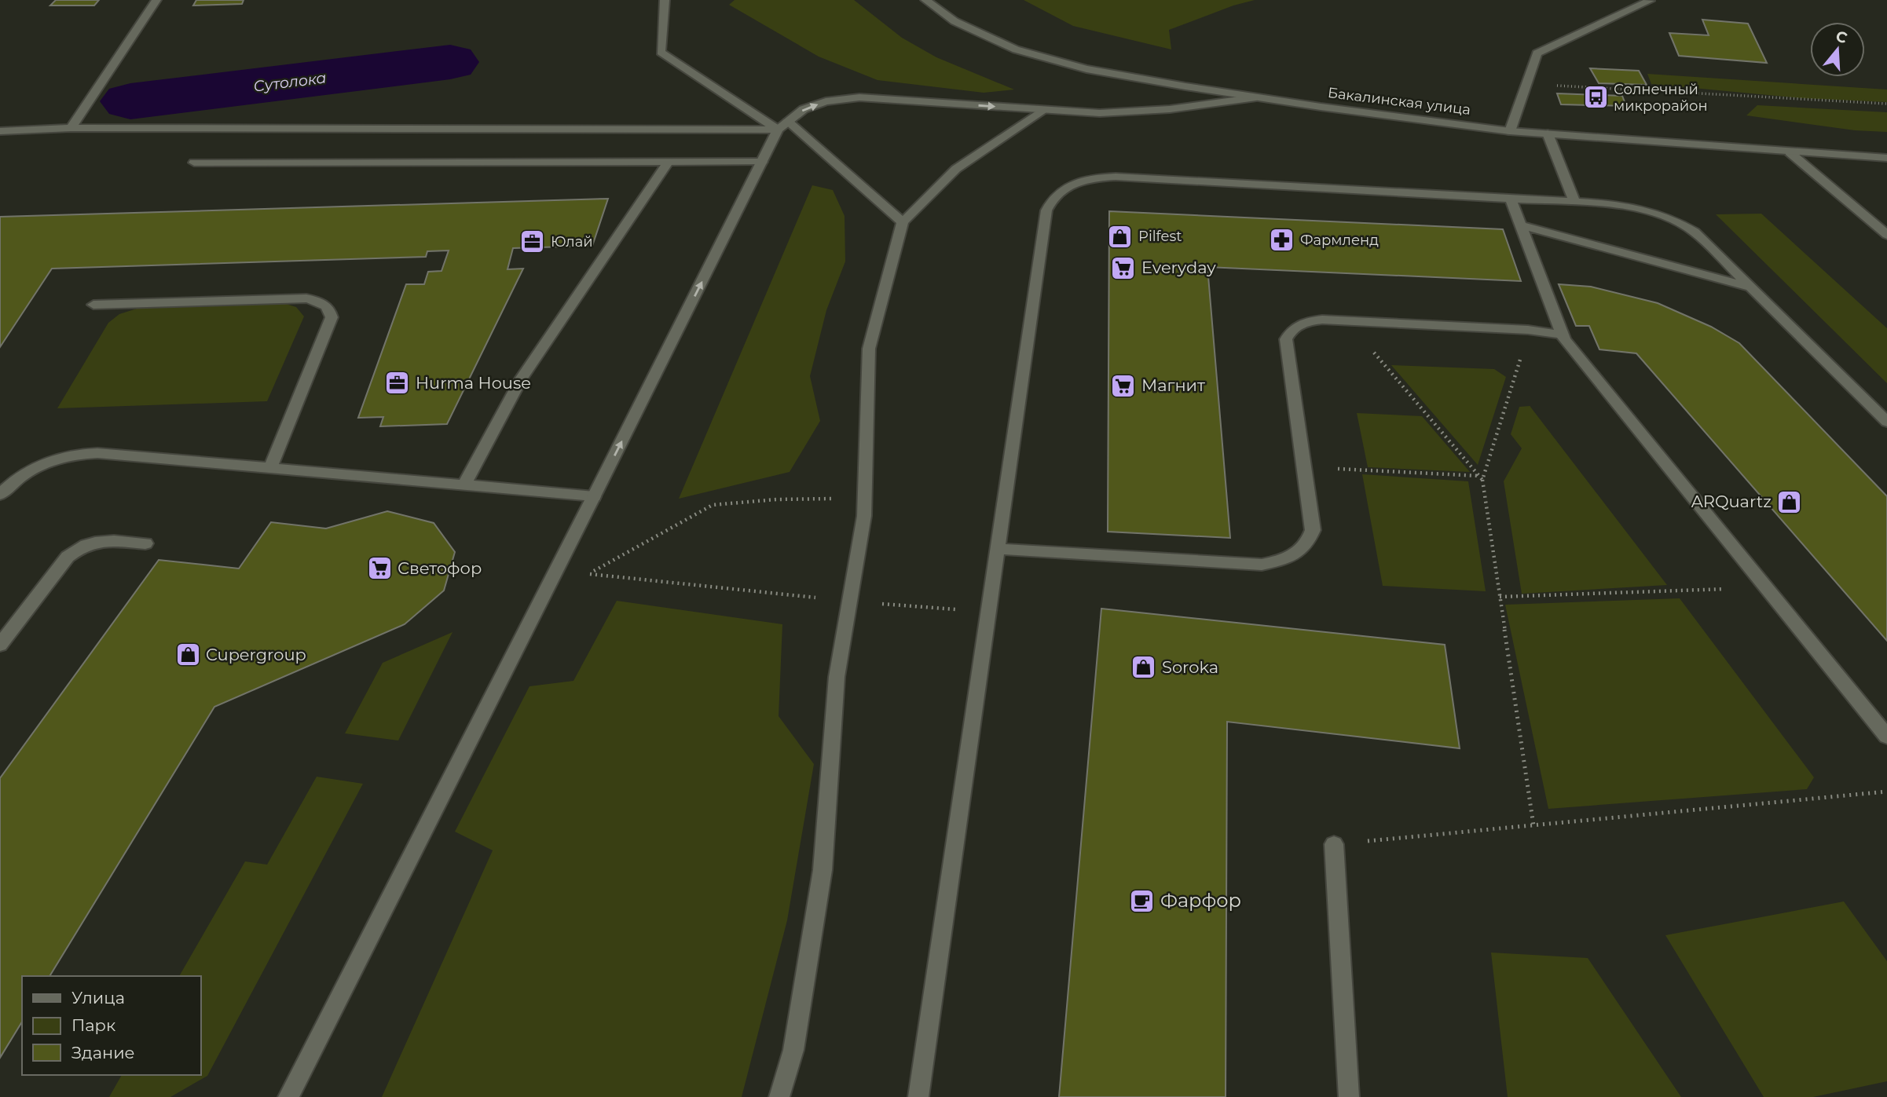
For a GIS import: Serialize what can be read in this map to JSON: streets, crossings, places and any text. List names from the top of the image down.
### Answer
{
  "streets": {
    "street": ["Бакалинская улица"]
  },
  "water": ["Сутолока"],
  "places": {
    "bus stop": ["Солнечный микрорайон"],
    "shop": [
      "Pilfest",
      "ARQuartz",
      "Cupergroup",
      "Soroka"
    ],
    "pharmacy": ["Фармленд"],
    "office": ["Юлай", "Hurma House"],
    "supermarket": ["Everyday", "Магнит", "Светофор"],
    "cafe": ["Фарфор"]
  },
  "legend": ["Улица", "Парк", "Здание"],
  "north": "top"
}
